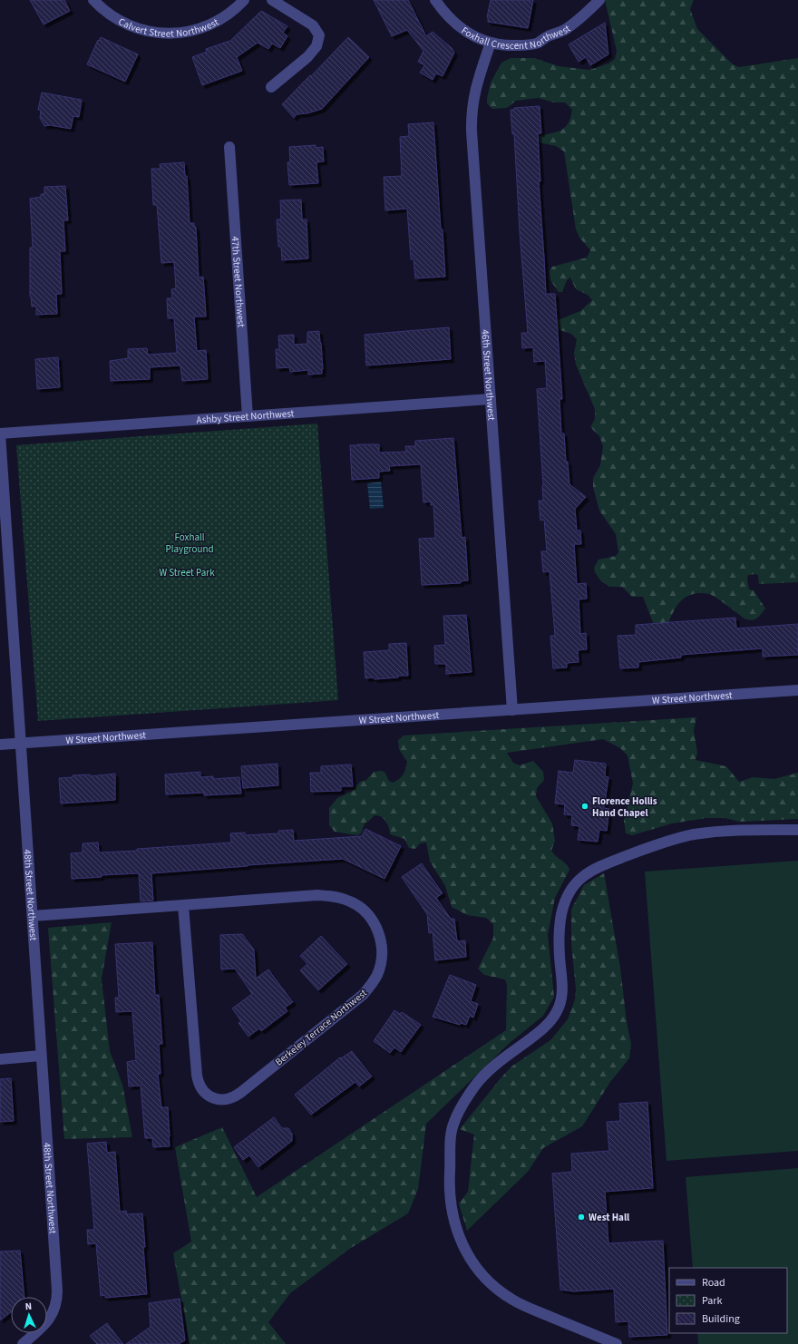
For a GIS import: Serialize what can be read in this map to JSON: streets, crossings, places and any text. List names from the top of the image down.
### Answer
{
  "streets": {
    "street": [
      "Calvert Street Northwest",
      "Foxhall Crescent Northwest",
      "47th Street Northwest",
      "46th Street Northwest",
      "Ashby Street Northwest",
      "W Street Northwest",
      "48th Street Northwest",
      "Berkeley Terrace Northwest"
    ]
  },
  "crossings": [
    ["Foxhall Crescent Northwest", "46th Street Northwest"],
    ["47th Street Northwest", "Ashby Street Northwest"],
    ["46th Street Northwest", "Ashby Street Northwest"],
    ["46th Street Northwest", "W Street Northwest"],
    ["Ashby Street Northwest", "48th Street Northwest"],
    ["W Street Northwest", "48th Street Northwest"],
    ["48th Street Northwest", "Berkeley Terrace Northwest"]
  ],
  "parks": ["Foxhall Playground", "W Street Park"],
  "places": ["Florence Hollis Hand Chapel", "West Hall"],
  "legend": ["Road", "Park", "Building"],
  "north": "top"
}
